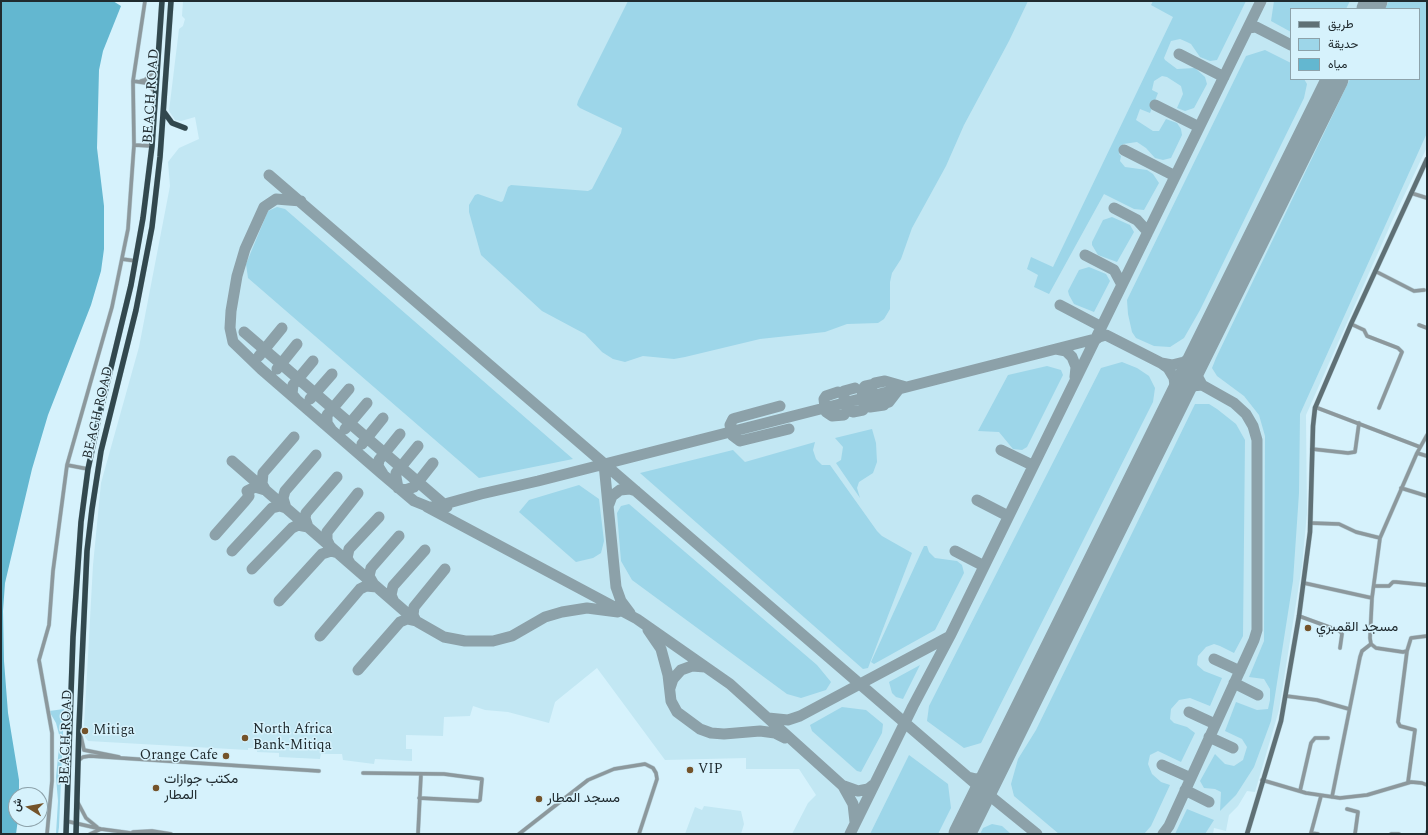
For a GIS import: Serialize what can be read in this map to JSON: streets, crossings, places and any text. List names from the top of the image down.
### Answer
{
  "streets": {
    "highway": ["BEACH ROAD"]
  },
  "places": [
    "مسجد القمبري",
    "Mitiga",
    "North Africa Bank-Mitiqa",
    "Orange Cafe",
    "VIP",
    "مكتب جوازات المطار",
    "مسجد المطار"
  ],
  "legend": ["طريق", "حديقة", "مياه"],
  "north": "left"
}
